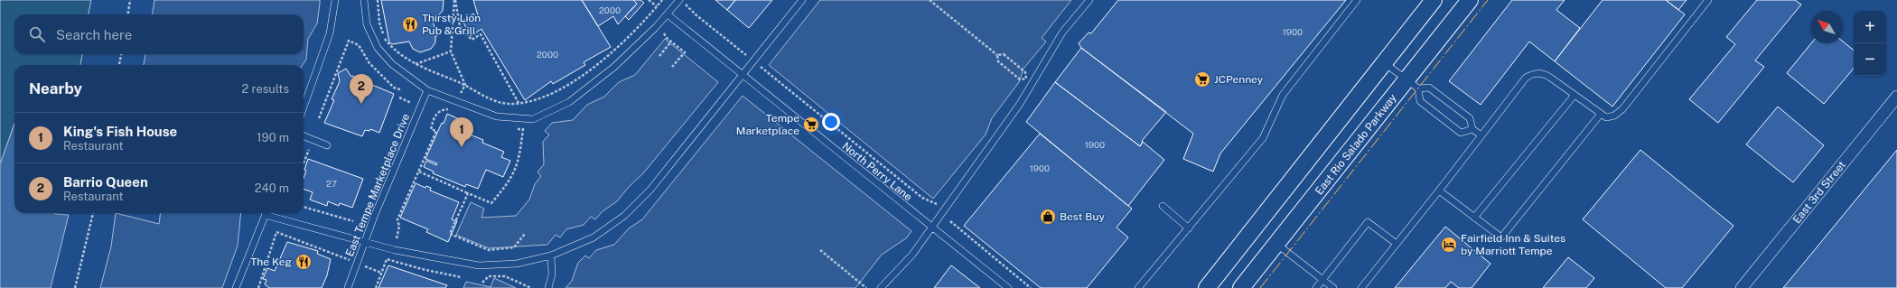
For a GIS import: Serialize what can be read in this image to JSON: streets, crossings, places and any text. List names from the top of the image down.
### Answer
{
  "streets": {
    "main road": ["East Rio Salado Parkway"],
    "street": ["East 3rd Street"],
    "lane": ["North Perry Lane", "East Tempe Marketplace Drive"]
  },
  "places": {
    "restaurant": ["Thirsty Lion Pub & Grill", "The Keg"],
    "supermarket": ["JCPenney", "Tempe Marketplace"],
    "shop": ["Best Buy"],
    "hotel": ["Fairfield Inn & Suites by Marriott Tempe"]
  },
  "house_numbers": [
    "2000",
    "1900",
    "2000",
    "1900",
    "1900",
    "27"
  ],
  "north": "top left",
  "page": {
    "map_buttons": ["+", "−"],
    "search": "Search here",
    "heading": ["Nearby", "2 results"],
    "pins": ["2", "1"],
    "list": [
      {
        "mark": "1",
        "name": "King's Fish House",
        "note": "Restaurant",
        "value": "190 m"
      },
      {
        "mark": "2",
        "name": "Barrio Queen",
        "note": "Restaurant",
        "value": "240 m"
      }
    ]
  }
}
